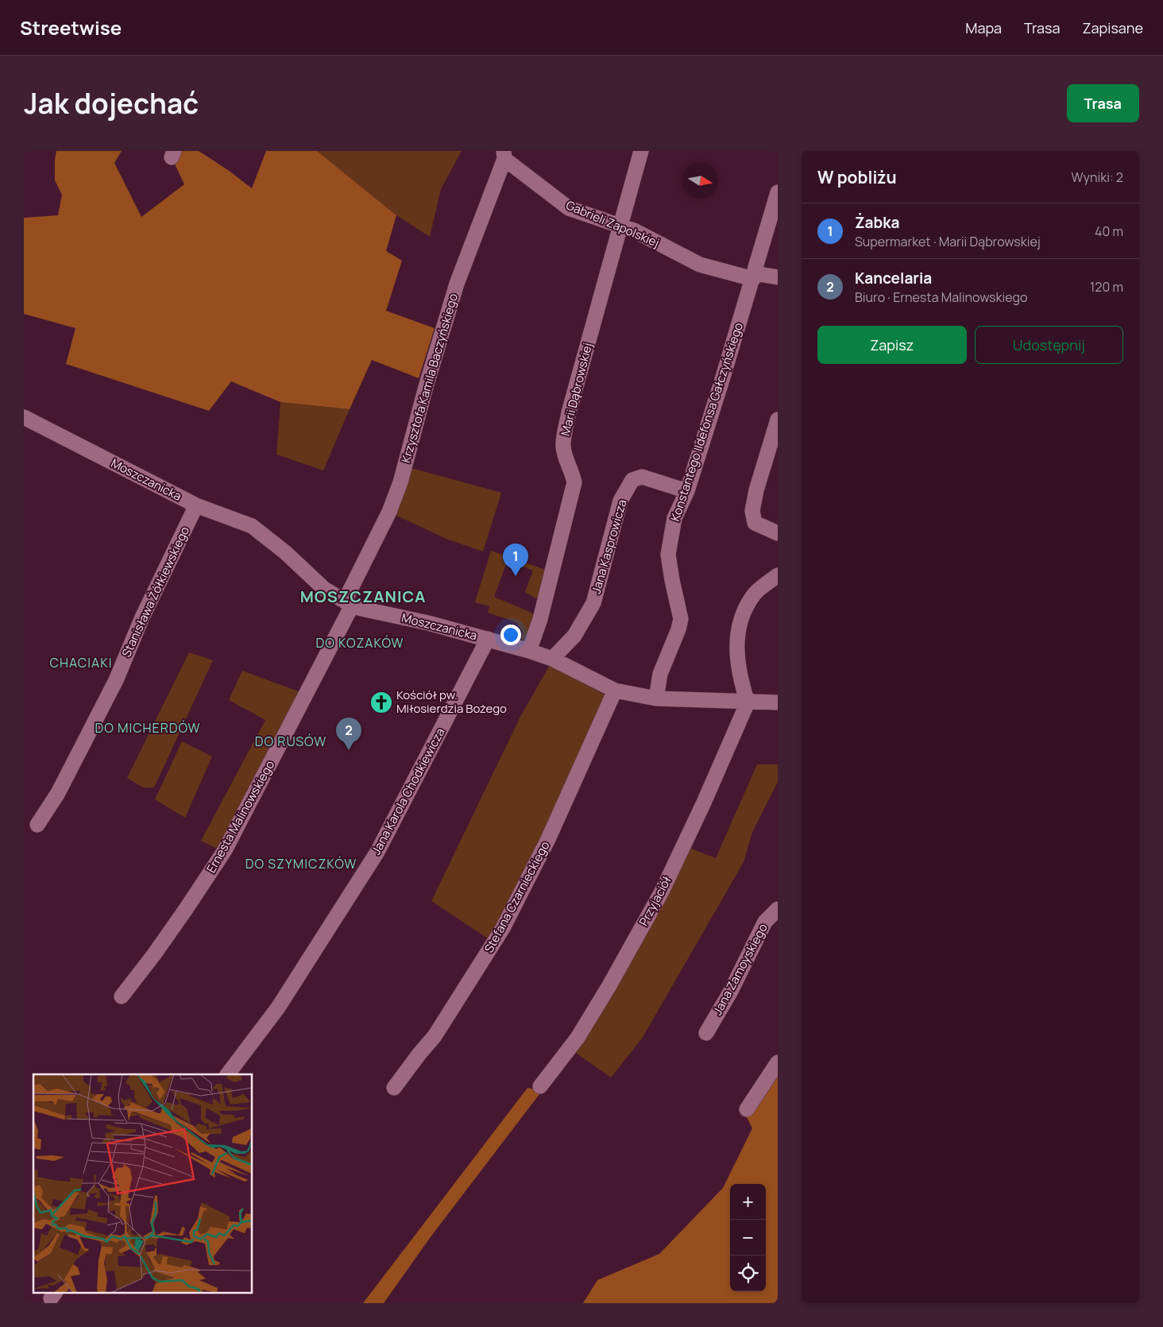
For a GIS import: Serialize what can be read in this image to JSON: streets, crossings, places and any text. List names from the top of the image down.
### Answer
{
  "streets": {
    "street": [
      "Gabrieli Zapolskiej",
      "Krzysztofa Kamila Baczyńskiego",
      "Marii Dąbrowskiej",
      "Konstantego Ildefonsa Gałczyńskiego",
      "Moszczanicka",
      "Jana Kasprowicza",
      "Stanisława Żółkiewskiego",
      "Jana Karola Chodkiewicza",
      "Ernesta Malinowskiego",
      "Stefana Czarnieckiego",
      "Przyjaciół",
      "Jana Zamoyskiego"
    ]
  },
  "crossings": [
    ["Gabrieli Zapolskiej", "Krzysztofa Kamila Baczyńskiego"],
    ["Gabrieli Zapolskiej", "Marii Dąbrowskiej"],
    ["Gabrieli Zapolskiej", "Konstantego Ildefonsa Gałczyńskiego"],
    ["Krzysztofa Kamila Baczyńskiego", "Moszczanicka"],
    ["Krzysztofa Kamila Baczyńskiego", "Ernesta Malinowskiego"],
    ["Marii Dąbrowskiej", "Moszczanicka"],
    ["Konstantego Ildefonsa Gałczyńskiego", "Moszczanicka"],
    ["Konstantego Ildefonsa Gałczyńskiego", "Jana Kasprowicza"],
    ["Moszczanicka", "Jana Kasprowicza"],
    ["Moszczanicka", "Stanisława Żółkiewskiego"],
    ["Moszczanicka", "Jana Karola Chodkiewicza"],
    ["Moszczanicka", "Ernesta Malinowskiego"],
    ["Moszczanicka", "Stefana Czarnieckiego"],
    ["Moszczanicka", "Przyjaciół"]
  ],
  "districts": [
    "MOSZCZANICA",
    "DO KOZAKÓW",
    "CHACIAKI",
    "DO MICHERDÓW",
    "DO RUSÓW",
    "DO SZYMICZKÓW"
  ],
  "places": {
    "church": ["Kościół pw. Miłosierdzia Bożego"]
  },
  "north": "right",
  "page": {
    "header": "Streetwise",
    "nav": ["Mapa", "Trasa", "Zapisane"],
    "title": "Jak dojechać",
    "buttons": [
      "Trasa",
      ["Zapisz", "Udostępnij"]
    ],
    "heading": ["W pobliżu", "Wyniki: 2"],
    "list": [
      {
        "mark": "1",
        "name": "Żabka",
        "note": "Supermarket · Marii Dąbrowskiej",
        "value": "40 m"
      },
      {
        "mark": "2",
        "name": "Kancelaria",
        "note": "Biuro · Ernesta Malinowskiego",
        "value": "120 m"
      }
    ],
    "pins": ["1", "2"],
    "map_buttons": ["+", "−"]
  }
}
